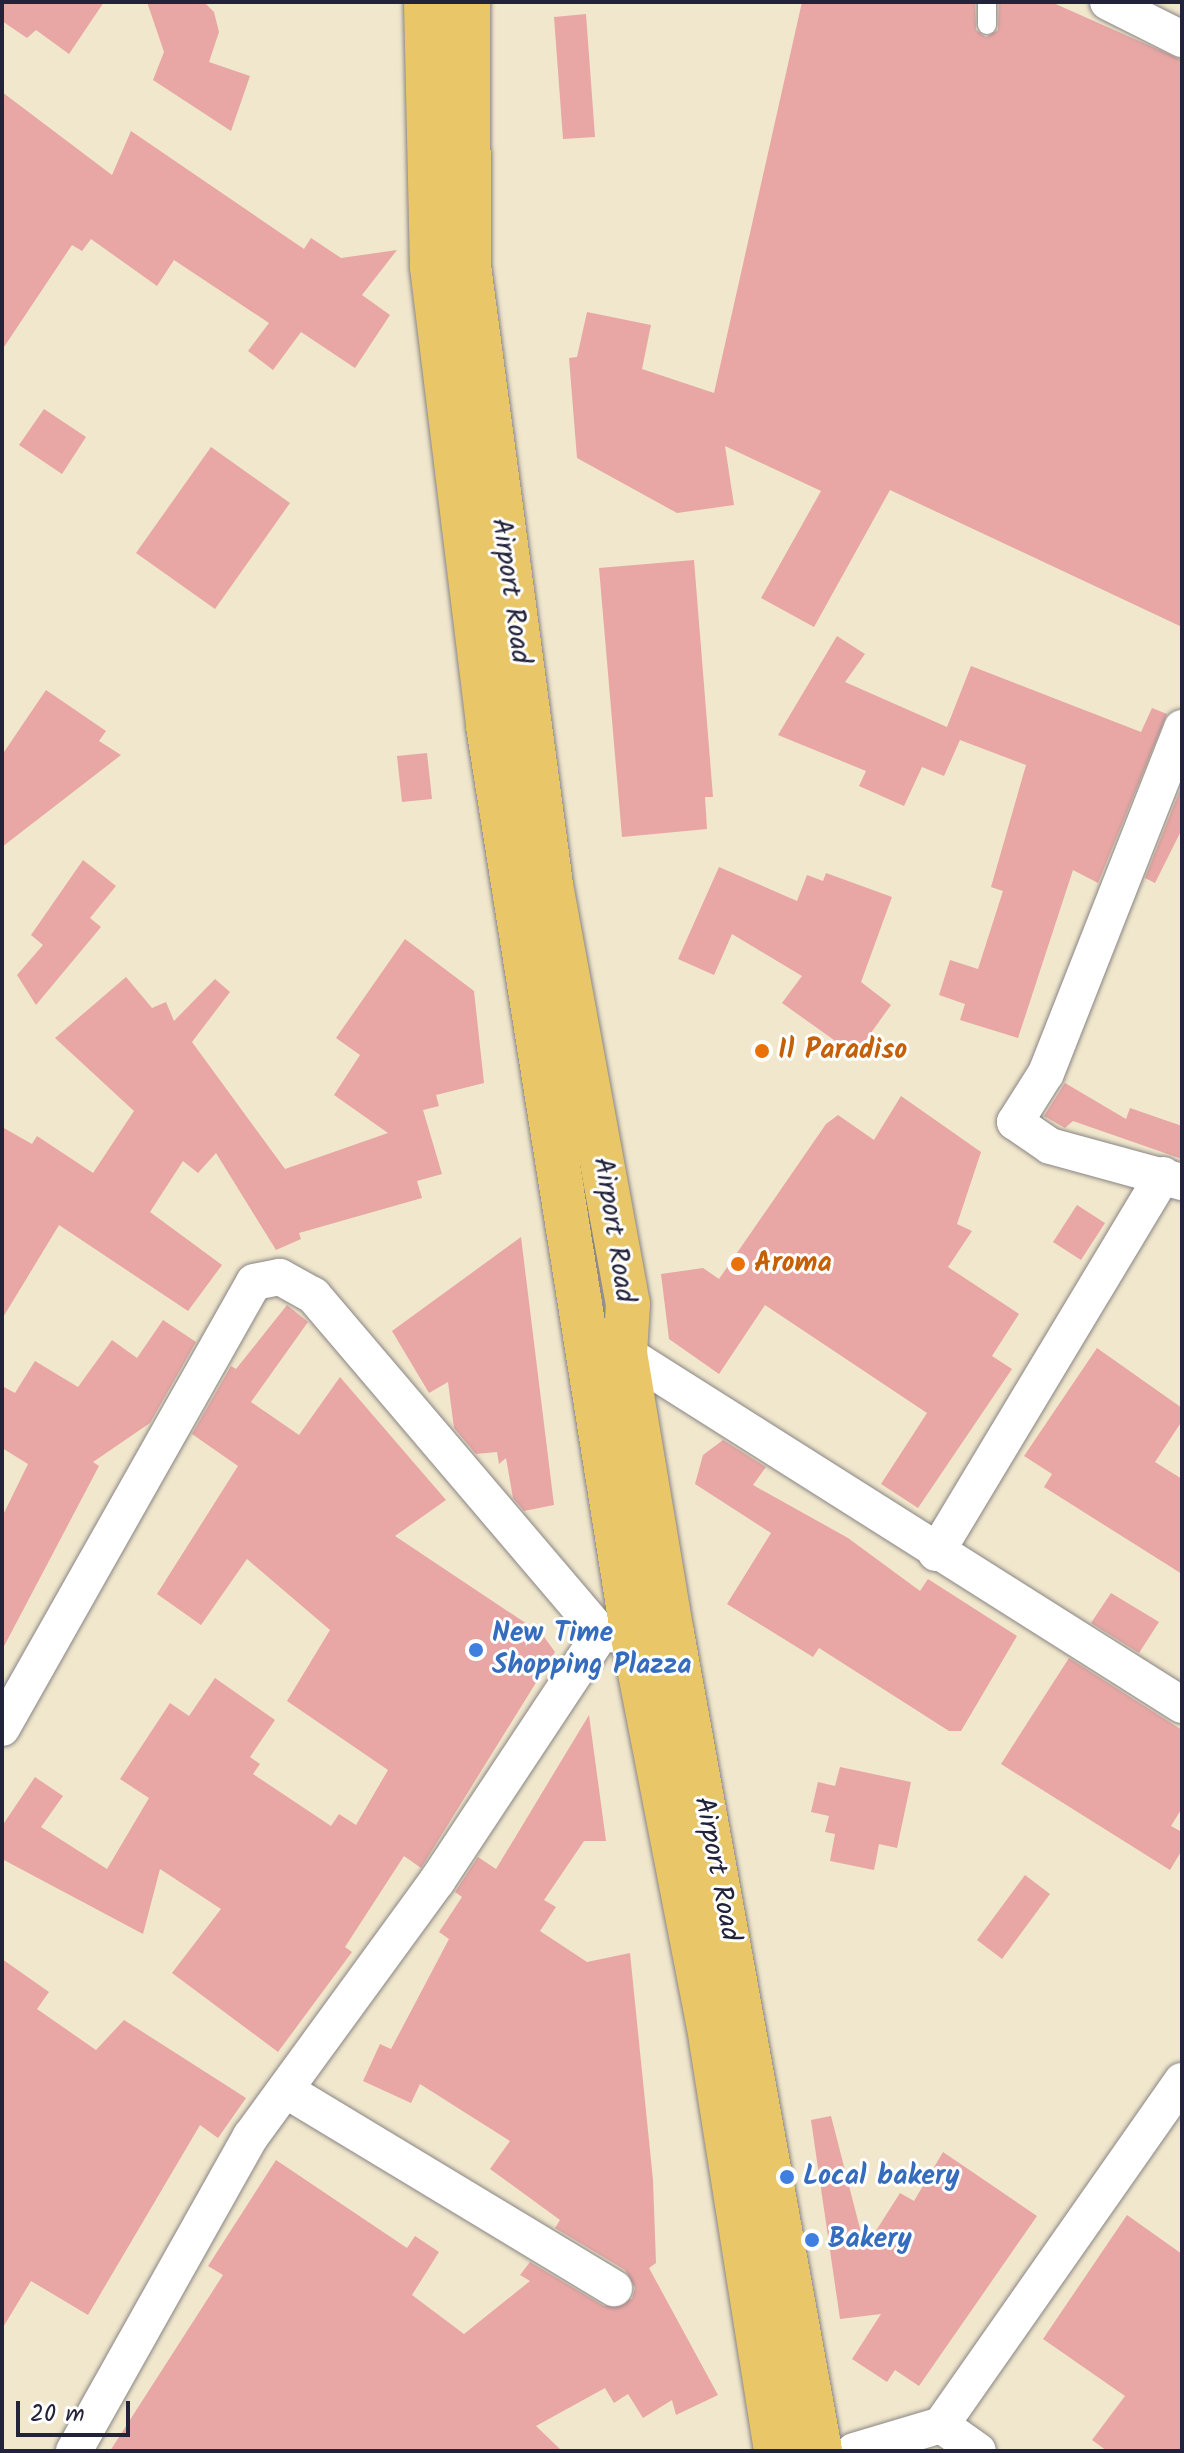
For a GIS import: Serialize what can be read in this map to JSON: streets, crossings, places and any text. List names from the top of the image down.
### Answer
{
  "streets": {
    "main road": ["Airport Road"]
  },
  "places": [
    "Il Paradiso",
    "Aroma",
    "New Time Shopping Plazza",
    "Local bakery",
    "Bakery"
  ],
  "scale_bar": "20 m"
}
